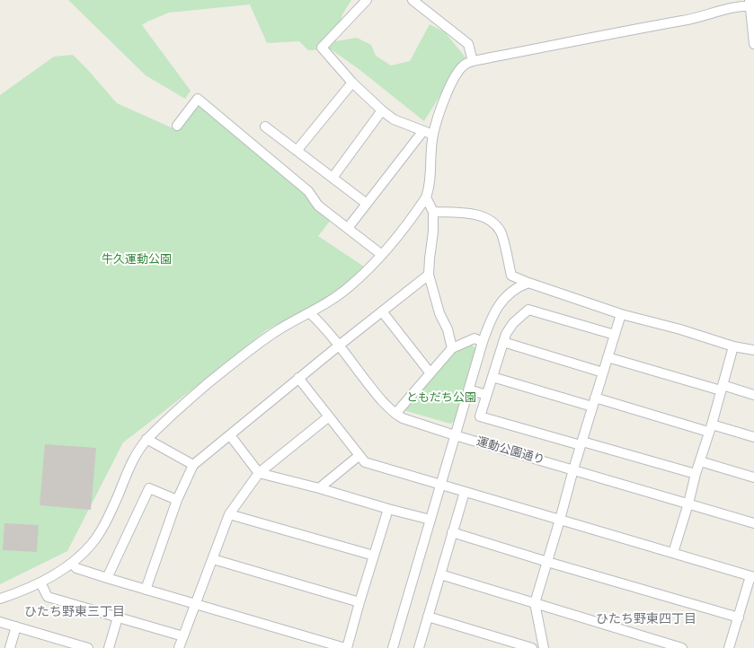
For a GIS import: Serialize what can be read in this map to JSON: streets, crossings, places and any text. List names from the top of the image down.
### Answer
{
  "streets": {
    "street": ["運動公園通り"]
  },
  "districts": ["ひたち野東三丁目", "ひたち野東四丁目"],
  "parks": ["牛久運動公園", "ともだち公園"]
}
